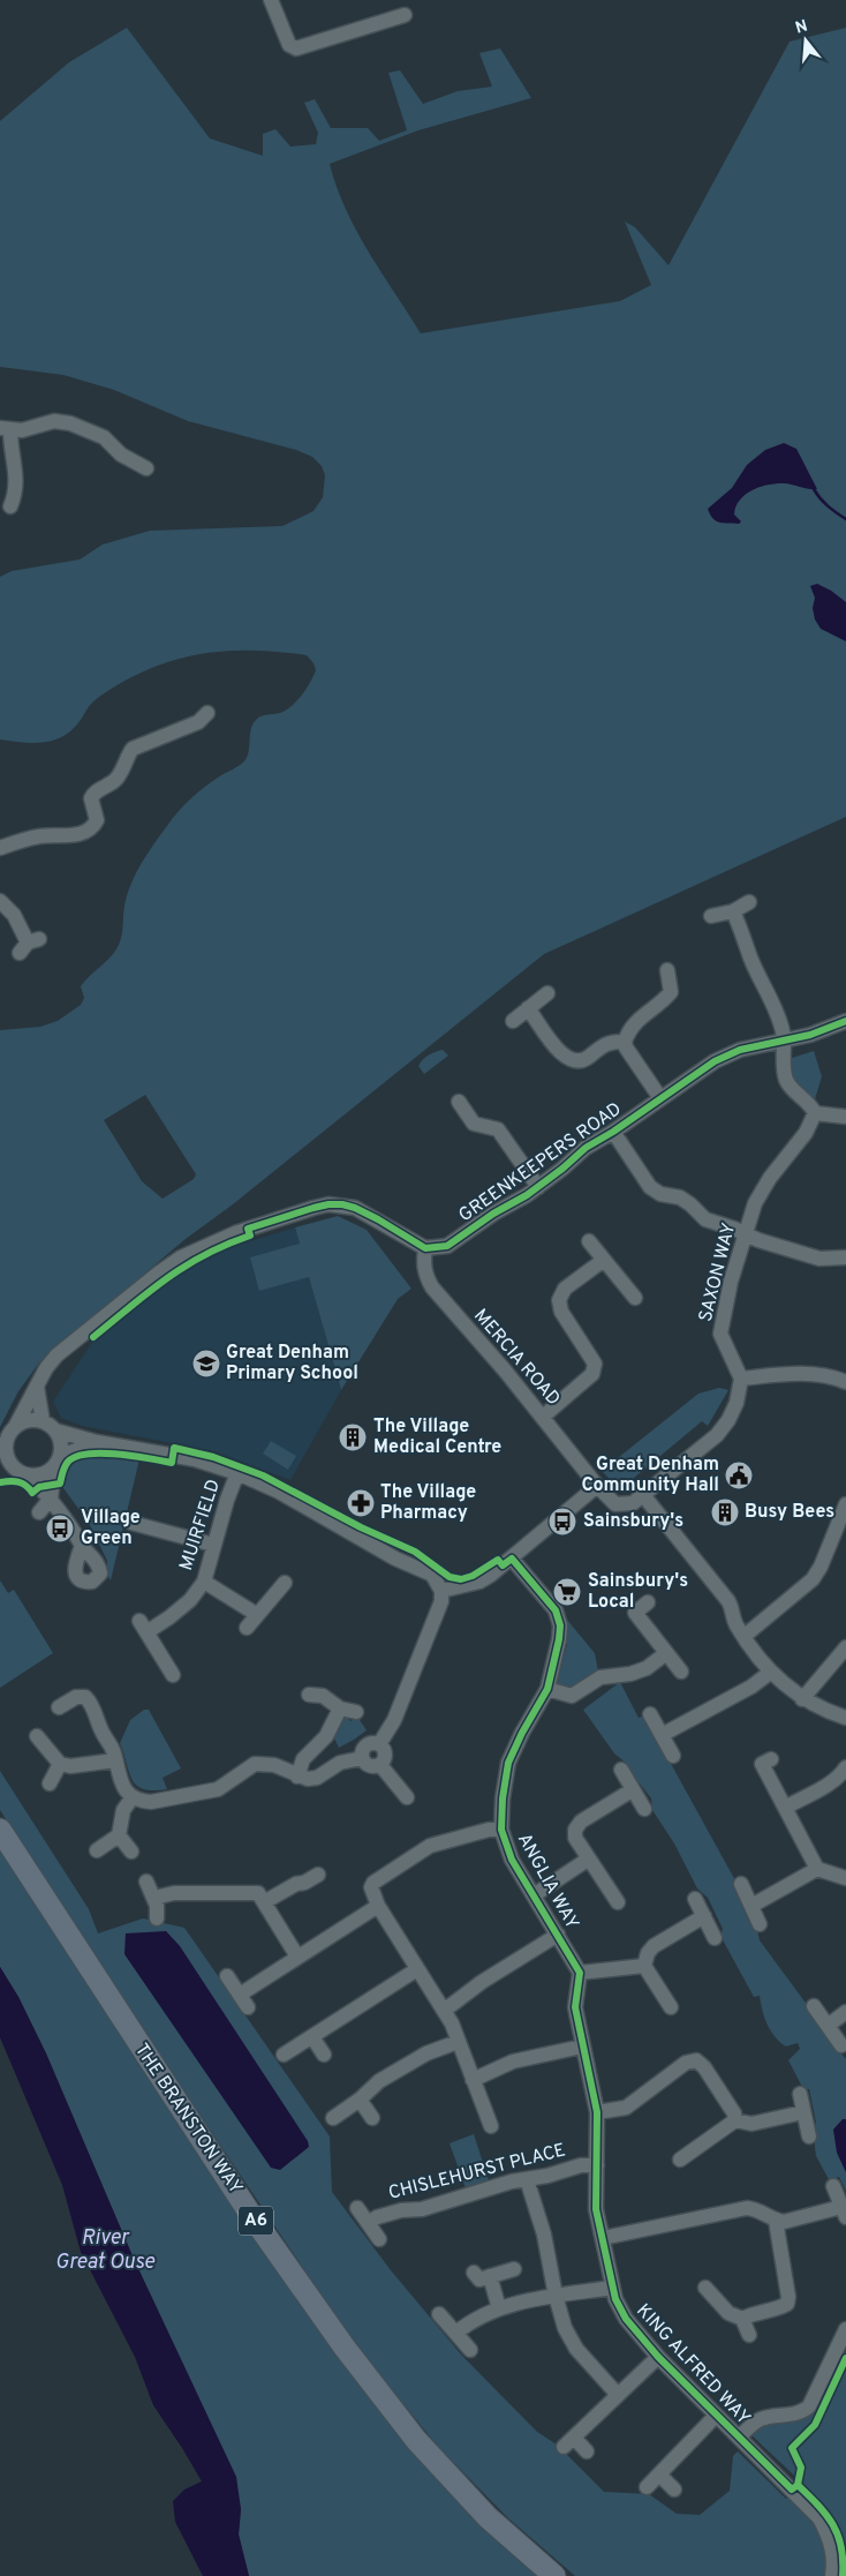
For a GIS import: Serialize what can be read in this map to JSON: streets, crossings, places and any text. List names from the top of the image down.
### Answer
{
  "streets": {
    "highway": ["THE BRANSTON WAY", "A6"],
    "street": [
      "GREENKEEPERS ROAD",
      "SAXON WAY",
      "MERCIA ROAD",
      "MUIRFIELD",
      "ANGLIA WAY",
      "CHISLEHURST PLACE",
      "KING ALFRED WAY"
    ]
  },
  "crossings": [
    ["GREENKEEPERS ROAD", "MERCIA ROAD"],
    ["CHISLEHURST PLACE", "KING ALFRED WAY"]
  ],
  "water": ["River Great Ouse"],
  "places": {
    "school or university": ["Great Denham Primary School"],
    "building": ["The Village Medical Centre", "Busy Bees"],
    "public building": ["Great Denham Community Hall"],
    "pharmacy": ["The Village Pharmacy"],
    "bus stop": ["Sainsbury's", "Village Green"],
    "supermarket": ["Sainsbury's Local"]
  },
  "north": "top"
}
